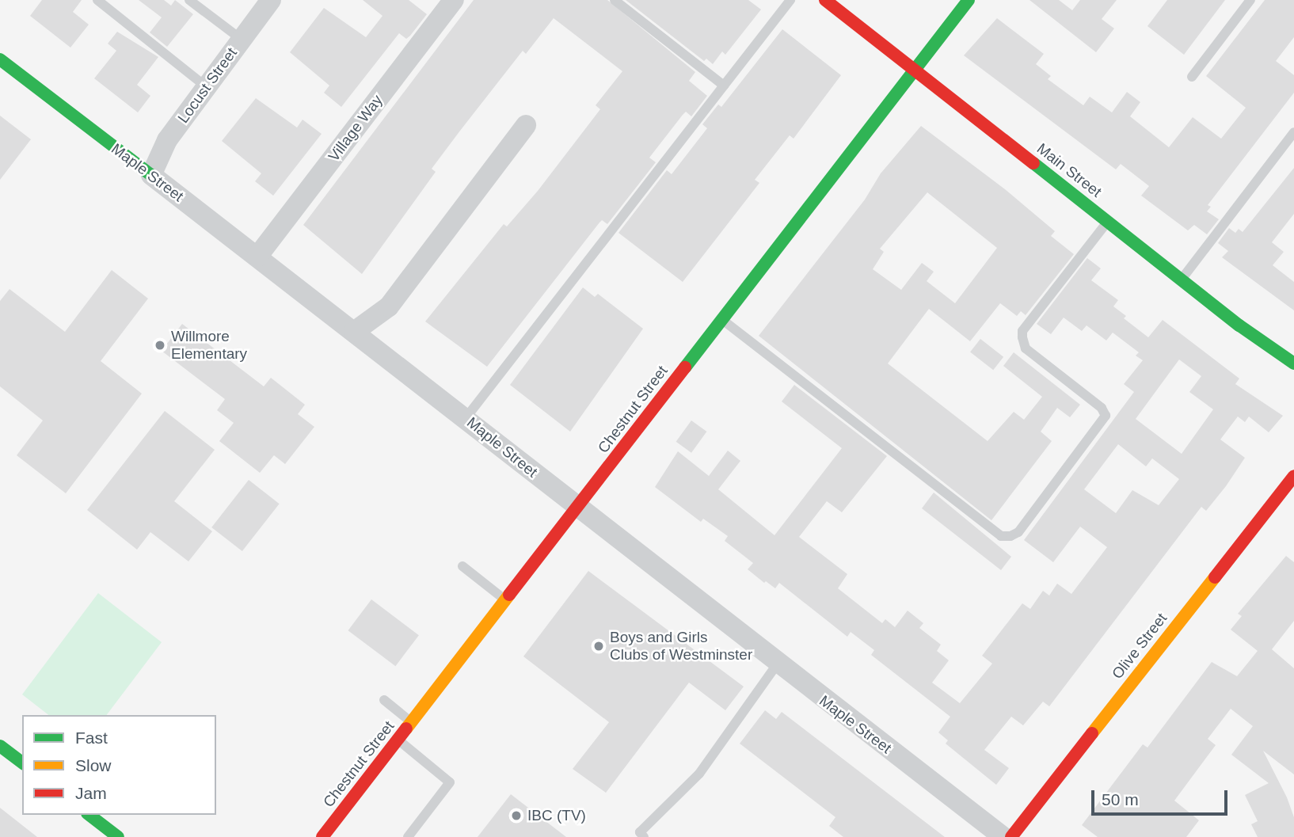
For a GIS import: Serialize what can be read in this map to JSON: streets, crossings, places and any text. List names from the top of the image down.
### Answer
{
  "streets": {
    "street": [
      "Locust Street",
      "Village Way",
      "Main Street",
      "Maple Street",
      "Chestnut Street",
      "Olive Street"
    ]
  },
  "crossings": [
    ["Locust Street", "Maple Street"],
    ["Village Way", "Maple Street"],
    ["Main Street", "Chestnut Street"],
    ["Maple Street", "Chestnut Street"]
  ],
  "places": ["Willmore Elementary", "Boys and Girls Clubs of Westminster", "IBC (TV)"],
  "legend": ["Fast", "Slow", "Jam"],
  "scale_bar": "50 m"
}
